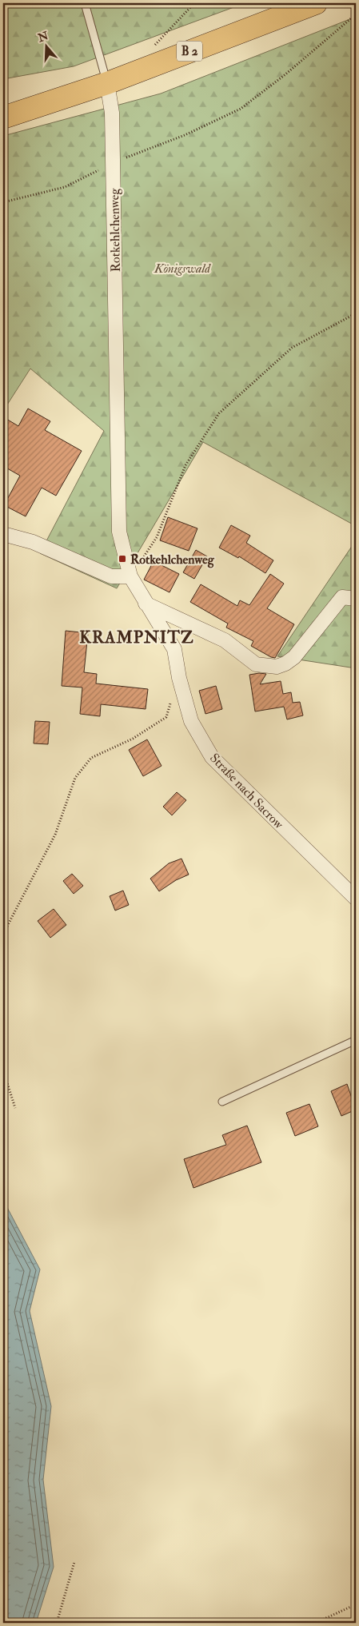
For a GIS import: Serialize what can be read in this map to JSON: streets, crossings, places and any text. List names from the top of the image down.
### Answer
{
  "streets": {
    "main road": ["B 2"],
    "street": ["Rotkehlchenweg", "Straße nach Sacrow"]
  },
  "crossings": [
    ["B 2", "Rotkehlchenweg"],
    ["Rotkehlchenweg", "Straße nach Sacrow"]
  ],
  "districts": ["KRAMPNITZ"],
  "parks": ["Königswald"],
  "places": {
    "transit": ["Rotkehlchenweg"]
  },
  "north": "top"
}
